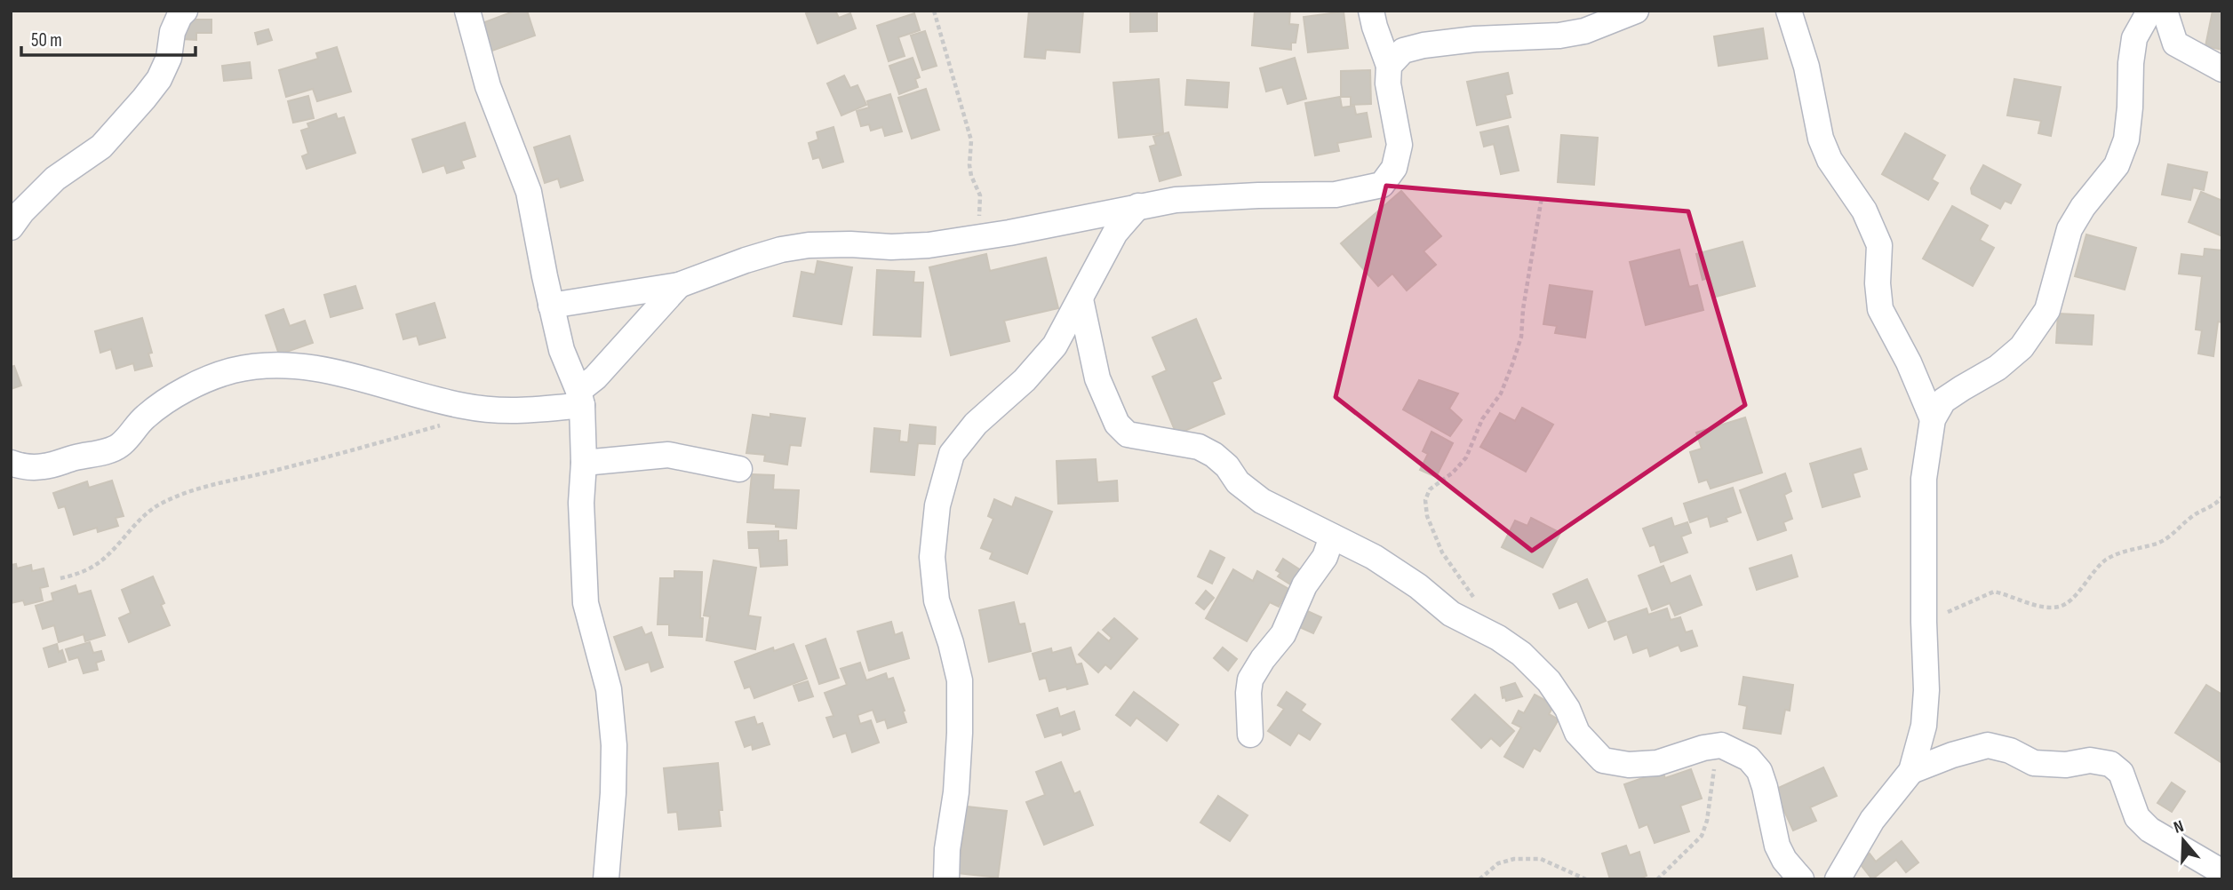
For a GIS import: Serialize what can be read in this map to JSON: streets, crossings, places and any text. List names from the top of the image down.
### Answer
{
  "scale_bar": "50 m",
  "north": "top"
}
